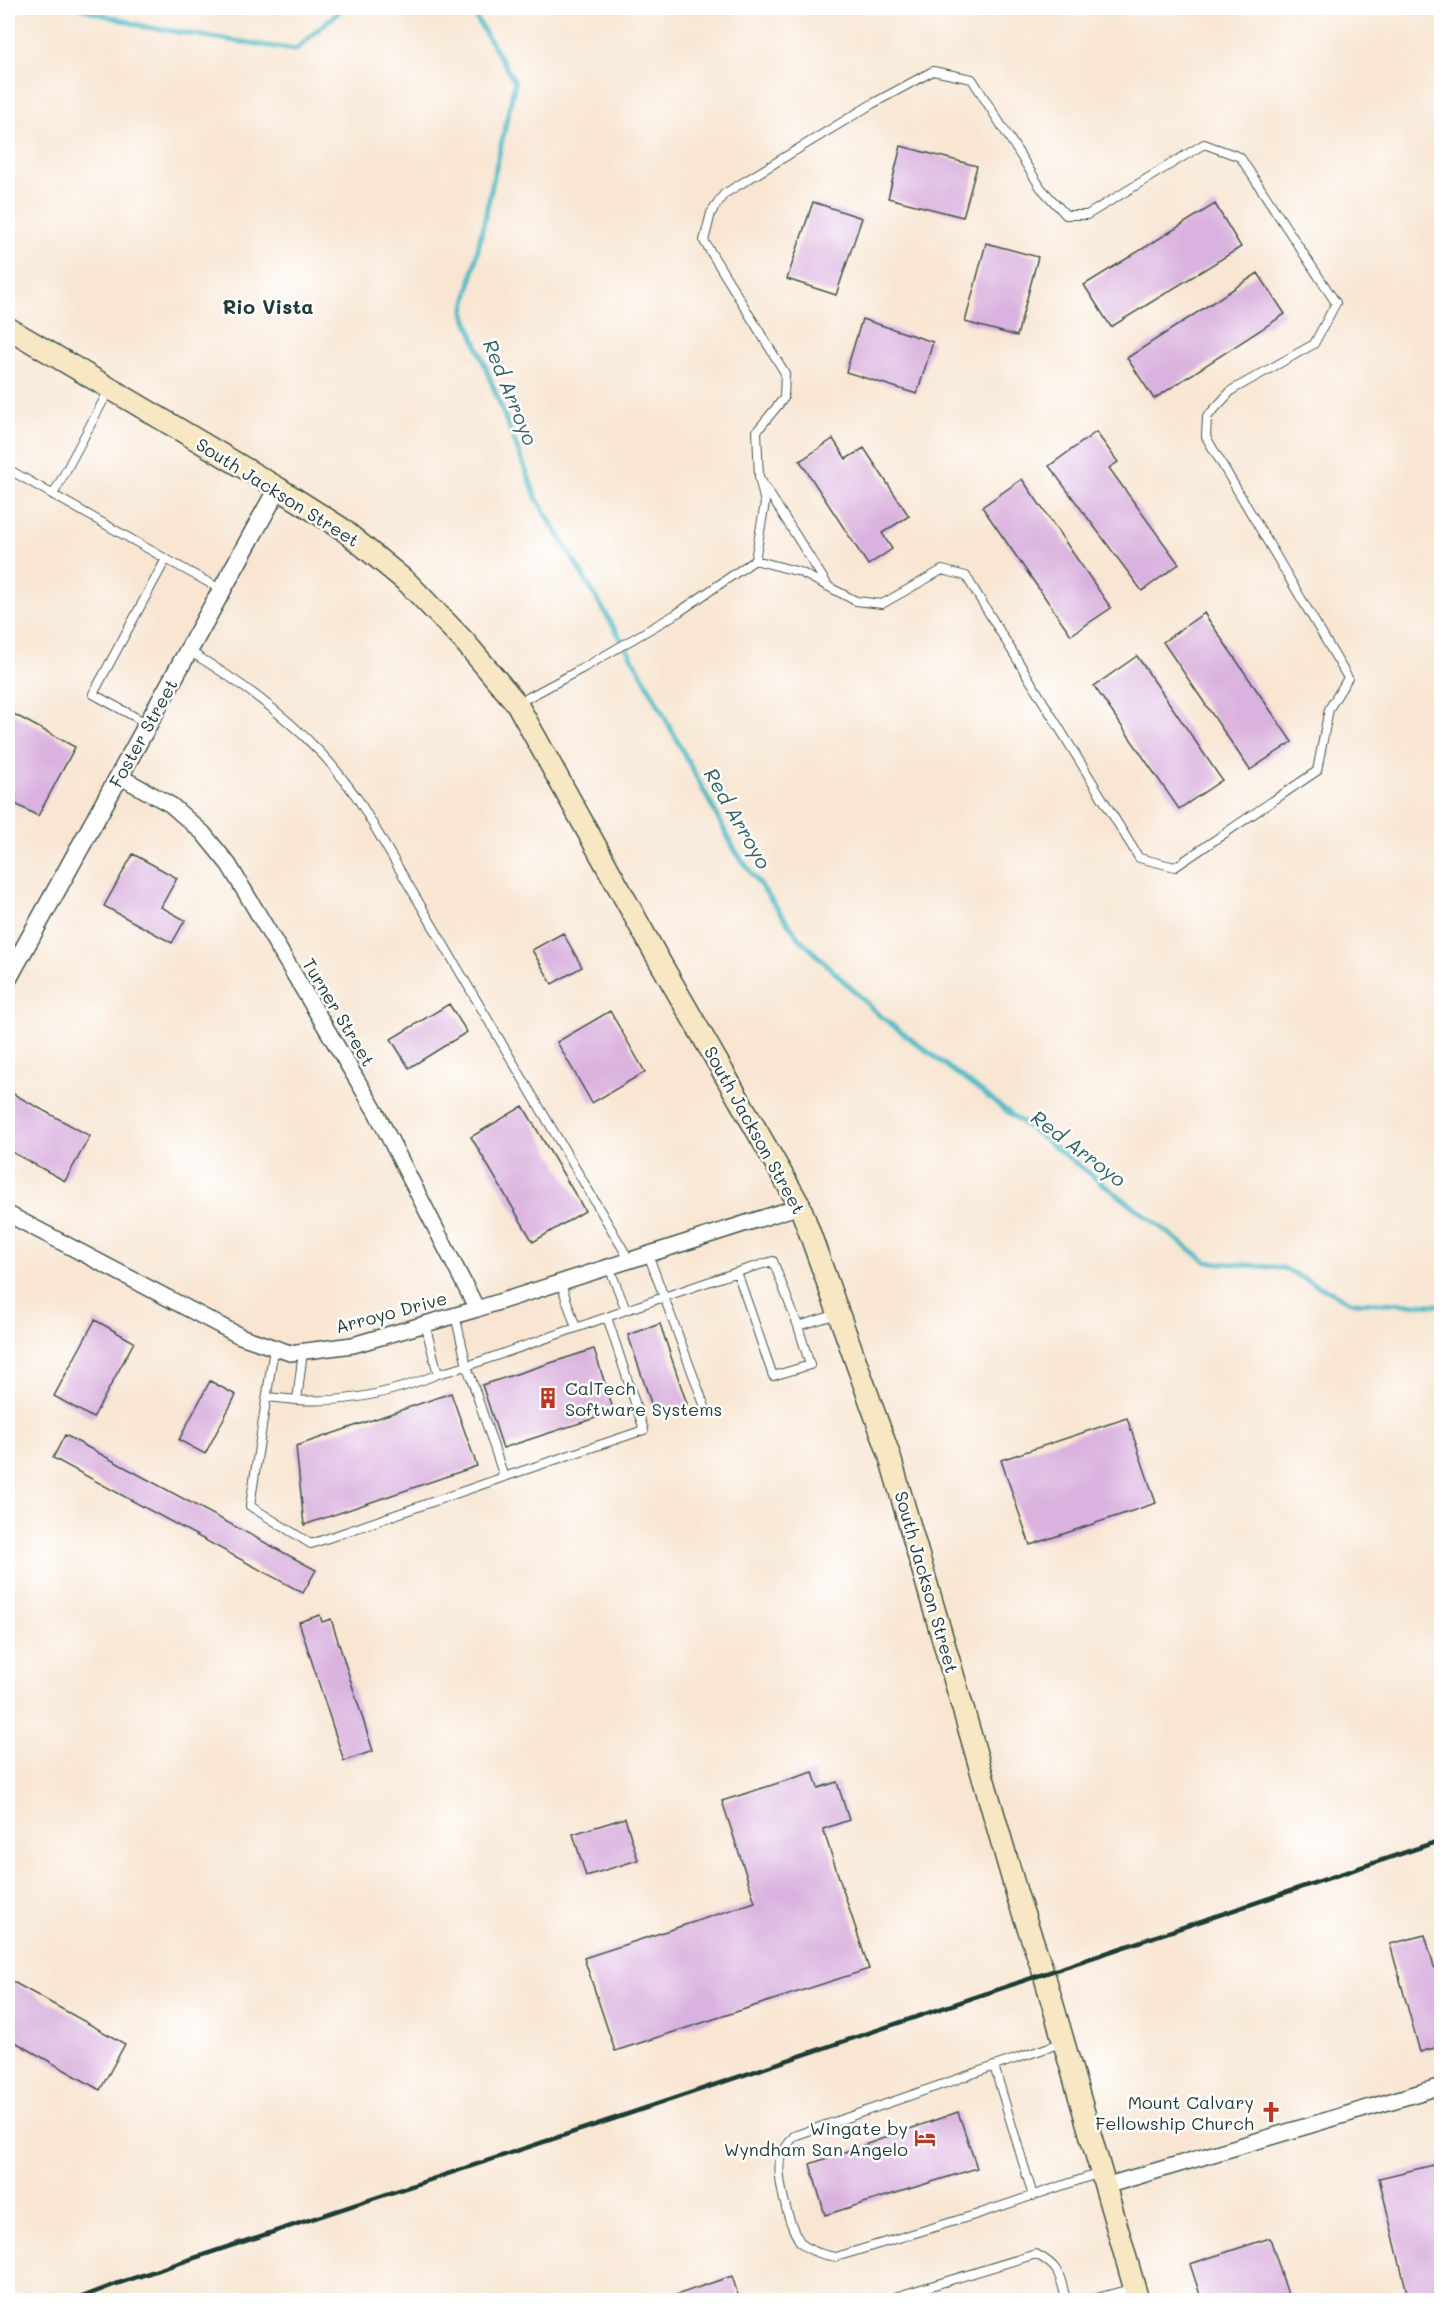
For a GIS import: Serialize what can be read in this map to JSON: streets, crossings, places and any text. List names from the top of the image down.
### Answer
{
  "streets": {
    "main road": ["South Jackson Street"],
    "street": ["Foster Street", "Turner Street", "Arroyo Drive"]
  },
  "crossings": [
    ["South Jackson Street", "Foster Street"],
    ["South Jackson Street", "Arroyo Drive"],
    ["Foster Street", "Turner Street"],
    ["Turner Street", "Arroyo Drive"]
  ],
  "districts": ["Rio Vista"],
  "water": ["Red Arroyo"],
  "places": {
    "building": ["CalTech Software Systems"],
    "church": ["Mount Calvary Fellowship Church"],
    "hotel": ["Wingate by Wyndham San Angelo"]
  }
}
